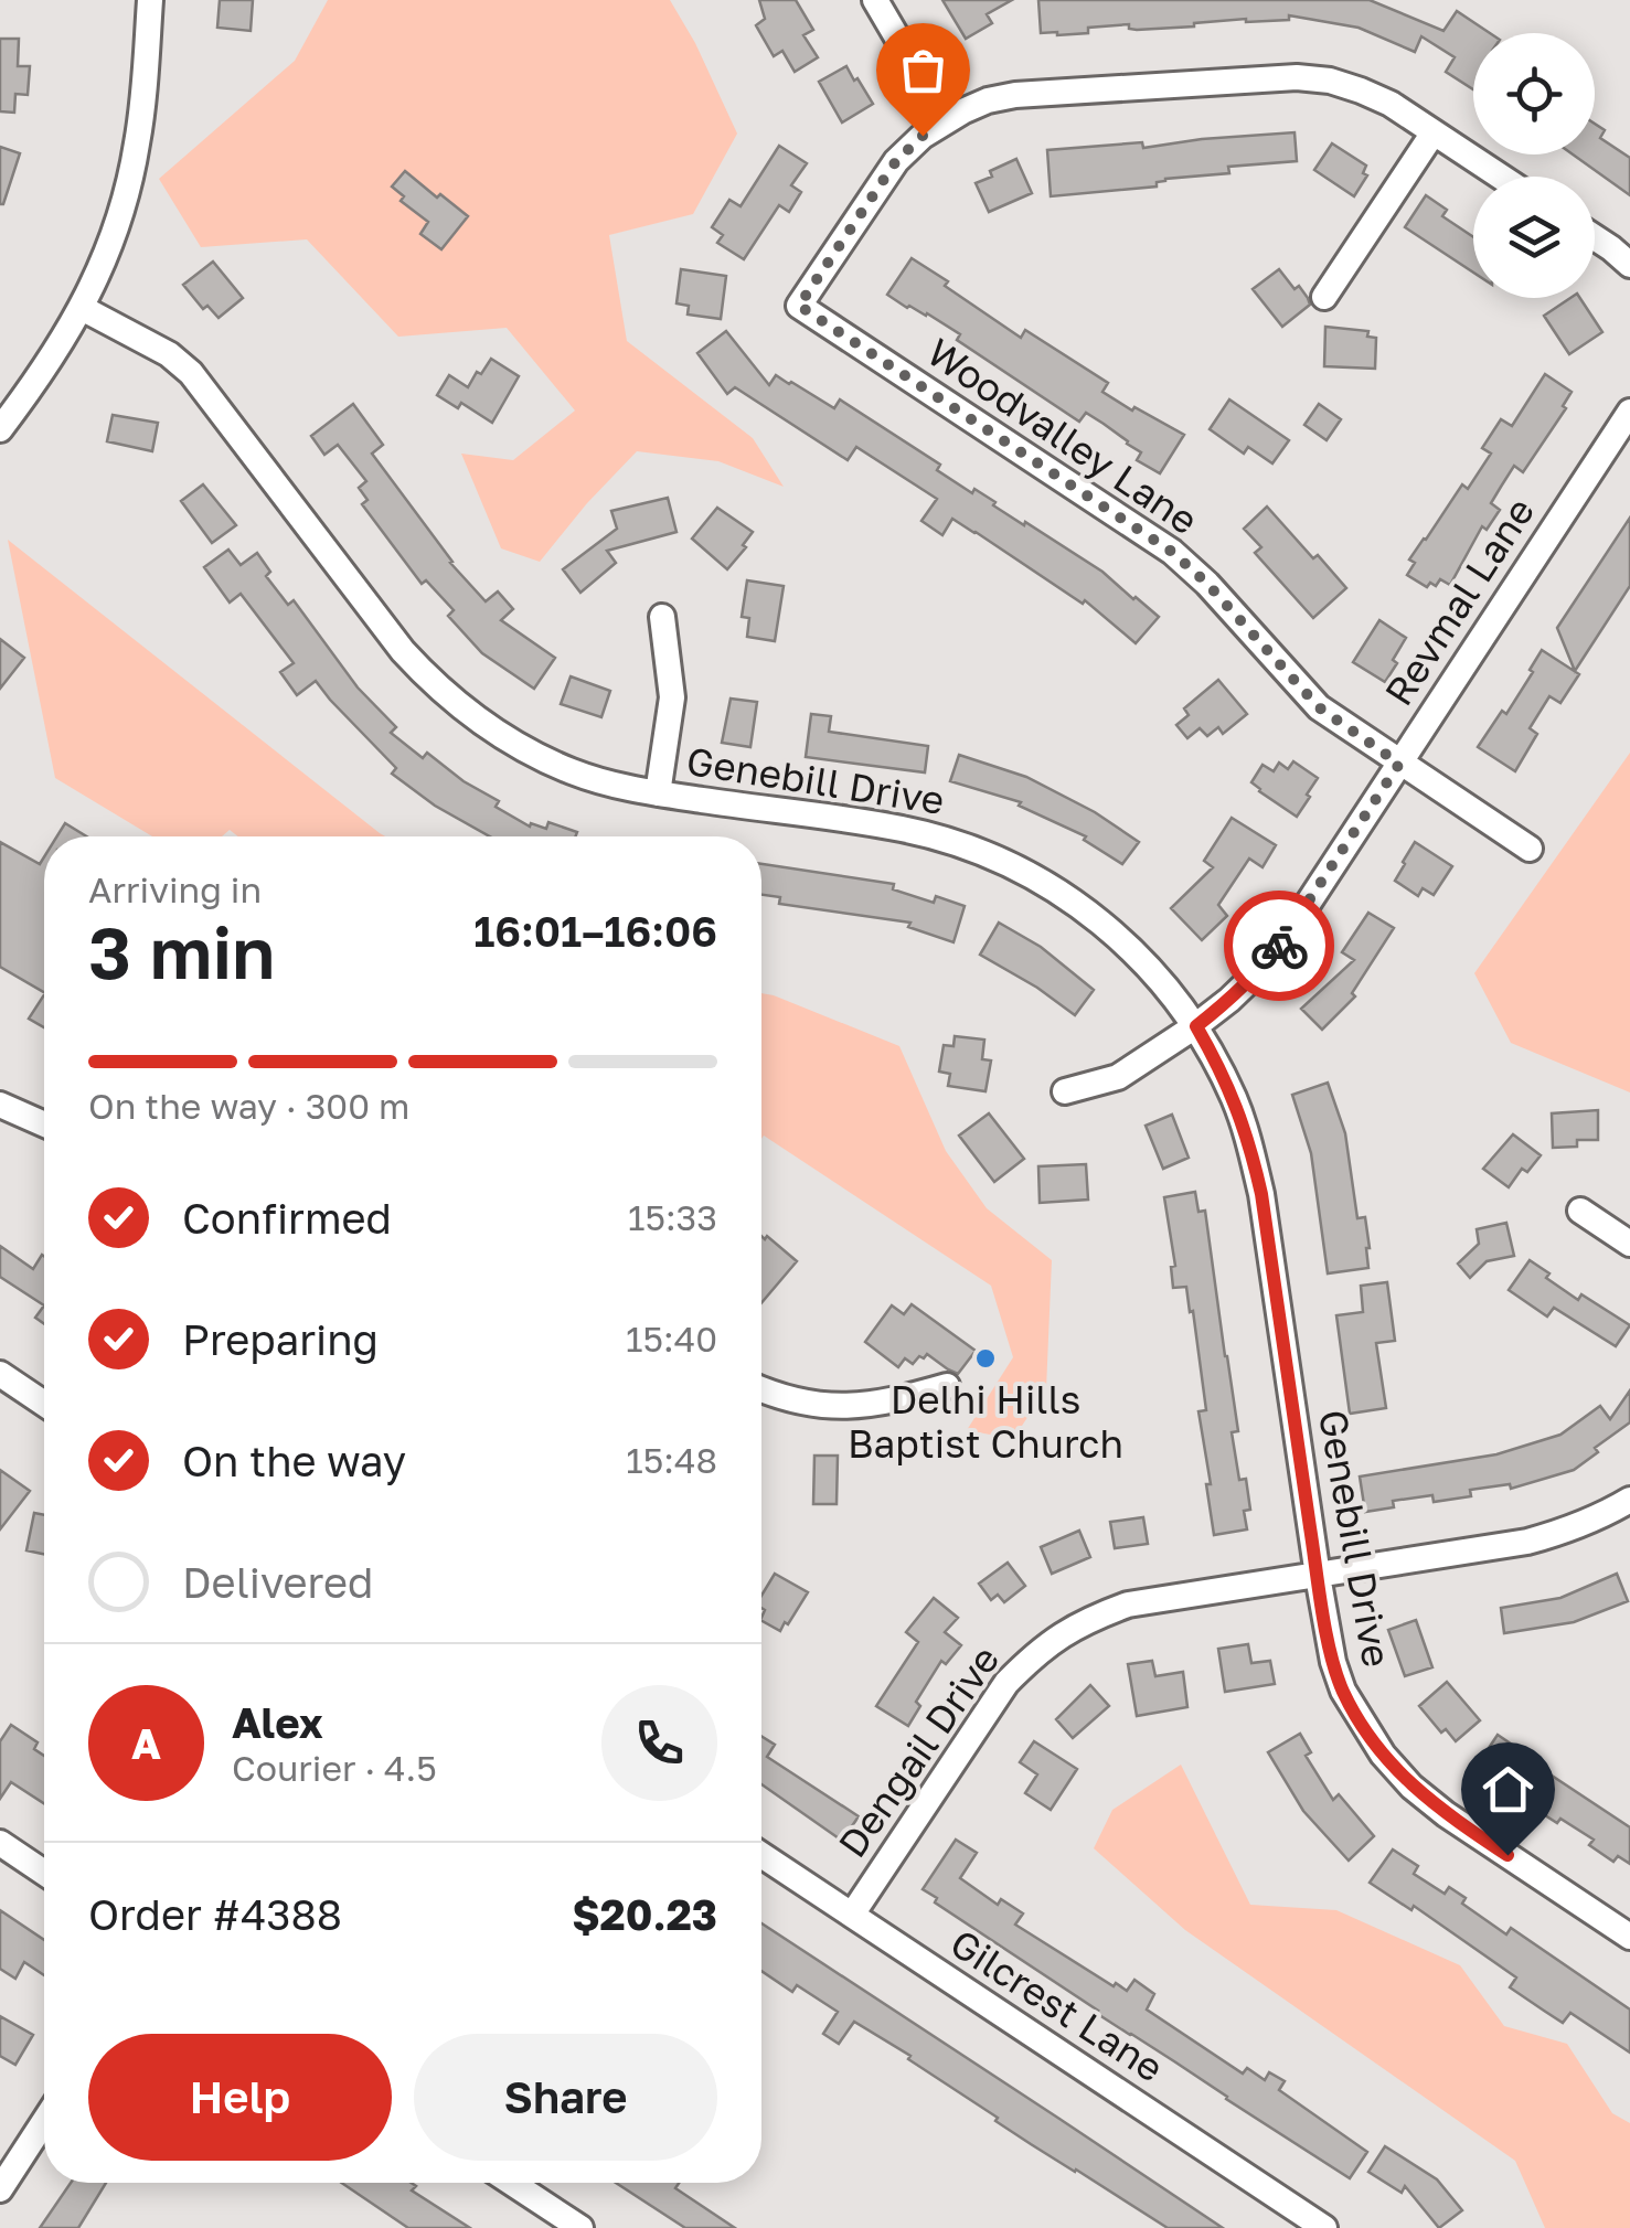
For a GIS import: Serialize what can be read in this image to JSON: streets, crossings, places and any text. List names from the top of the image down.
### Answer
{
  "streets": {
    "street": [
      "Woodvalley Lane",
      "Revmal Lane",
      "Genebill Drive",
      "Dengail Drive",
      "Gilcrest Lane"
    ]
  },
  "crossings": [
    ["Woodvalley Lane", "Revmal Lane"],
    ["Revmal Lane", "Genebill Drive"],
    ["Genebill Drive", "Dengail Drive"],
    ["Dengail Drive", "Gilcrest Lane"]
  ],
  "places": ["Delhi Hills Baptist Church"],
  "page": {
    "heading": ["3 min", "Arriving in", "16:01–16:06"],
    "panel": [
      "Alex",
      "Courier · 4.5",
      "Order #4388",
      "$20.23"
    ],
    "bar": "On the way · 300 m",
    "list": [
      ["Confirmed", "15:33"],
      ["Preparing", "15:40"],
      ["On the way", "15:48"],
      "Delivered"
    ],
    "round": "A",
    "buttons": ["Help", "Share"]
  }
}
